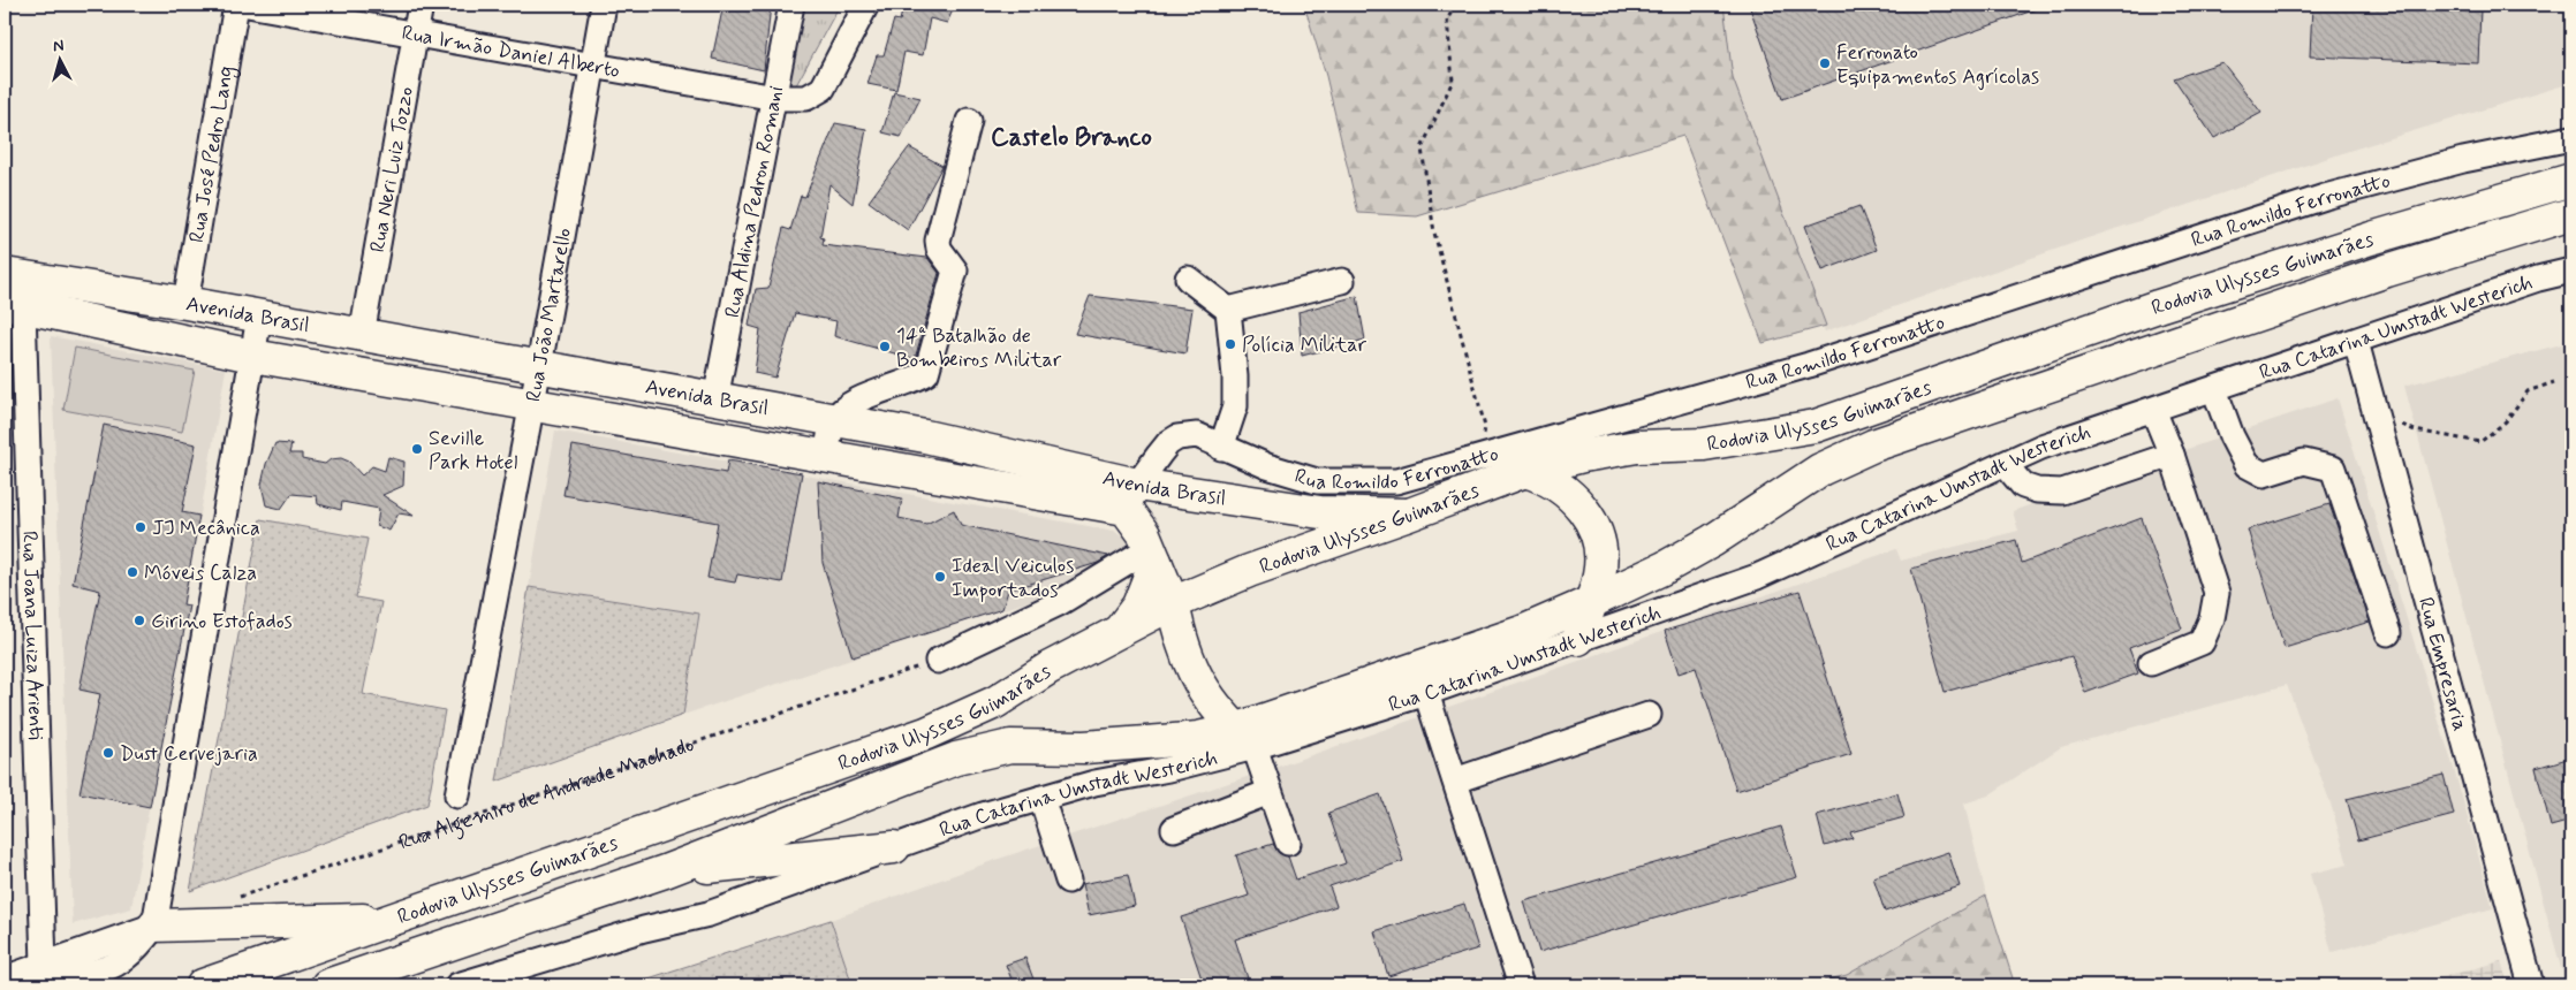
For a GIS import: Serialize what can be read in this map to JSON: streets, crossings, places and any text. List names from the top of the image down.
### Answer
{
  "streets": {
    "main road": ["Rodovia Ulysses Guimarães", "Avenida Brasil"],
    "street": [
      "Rua Irmão Daniel Alberto",
      "Rua José Pedro Lang",
      "Rua Neri Luiz Tozzo",
      "Rua Aldina Pedron Romani",
      "Rua Romildo Ferronatto",
      "Rua João Martarello",
      "Rua Catarina Umstadt Westerich",
      "Rua Joana Luiza Arienti",
      "Rua Empresaria"
    ],
    "path": ["Rua Algemiro de Andrade Machado"]
  },
  "crossings": [
    ["Rua Irmão Daniel Alberto", "Rua Neri Luiz Tozzo"],
    ["Rua Irmão Daniel Alberto", "Rua Aldina Pedron Romani"],
    ["Rua Irmão Daniel Alberto", "Rua João Martarello"],
    ["Rua José Pedro Lang", "Avenida Brasil"],
    ["Rua Neri Luiz Tozzo", "Avenida Brasil"],
    ["Rua Aldina Pedron Romani", "Avenida Brasil"],
    ["Rua Romildo Ferronatto", "Avenida Brasil"],
    ["Rodovia Ulysses Guimarães", "Avenida Brasil"],
    ["Rodovia Ulysses Guimarães", "Rua Catarina Umstadt Westerich"],
    ["Avenida Brasil", "Rua João Martarello"],
    ["Avenida Brasil", "Rua Catarina Umstadt Westerich"],
    ["Avenida Brasil", "Rua Joana Luiza Arienti"],
    ["Rua Catarina Umstadt Westerich", "Rua Empresaria"]
  ],
  "districts": ["Castelo Branco"],
  "places": [
    "Ferronato Equipamentos Agrícolas",
    "Polícia Militar",
    "14ª Batalhão de Bombeiros Militar",
    "Seville Park Hotel",
    "JJ Mecânica",
    "Móveis Calza",
    "Ideal Veiculos Importados",
    "Girino Estofados",
    "Dust Cervejaria"
  ],
  "north": "top"
}
